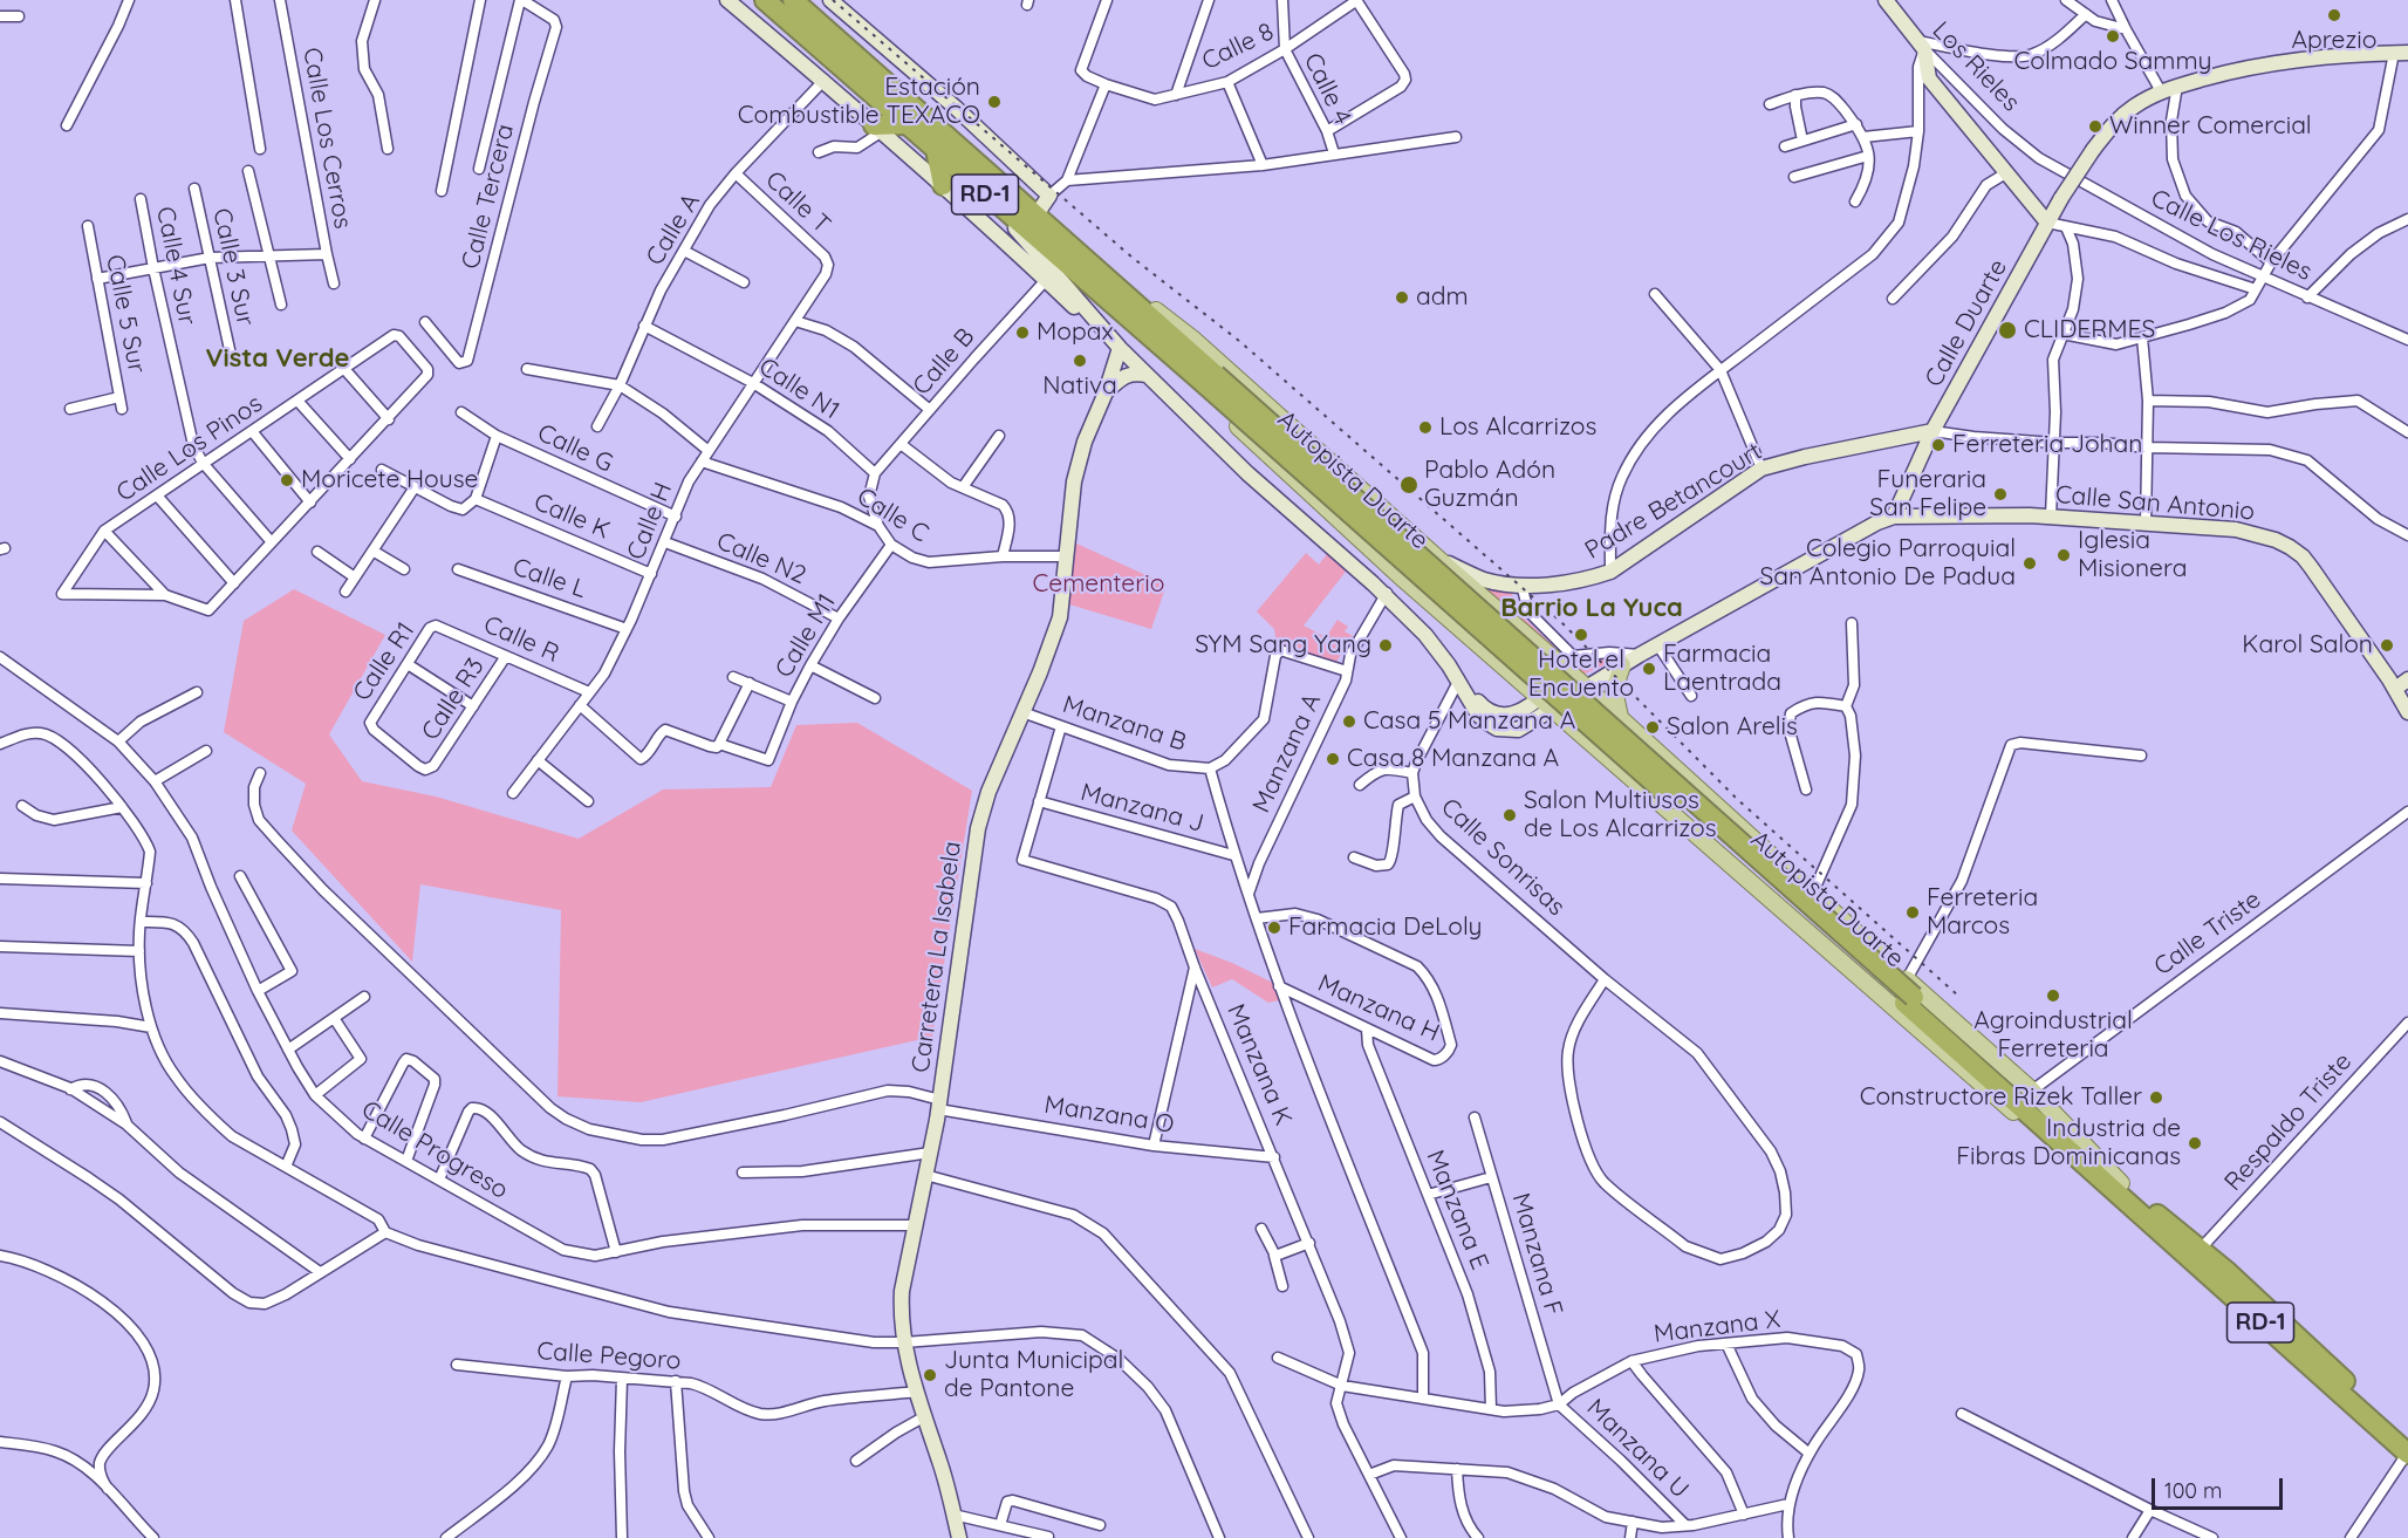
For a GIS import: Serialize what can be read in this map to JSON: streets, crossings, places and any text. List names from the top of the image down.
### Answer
{
  "streets": {
    "highway": ["RD-1", "Autopista Duarte"],
    "street": [
      "Calle 8",
      "Los Rieles",
      "Calle 4",
      "Calle Los Cerros",
      "Calle Tercera",
      "Calle T",
      "Calle A",
      "Calle Los Rieles",
      "Calle 4 Sur",
      "Calle 3 Sur",
      "Calle 5 Sur",
      "Calle Duarte",
      "Calle B",
      "Calle N1",
      "Calle Los Pinos",
      "Calle G",
      "Padre Betancourt",
      "Calle San Antonio",
      "Calle C",
      "Calle K",
      "Calle H",
      "Calle N2",
      "Calle L",
      "Calle M1",
      "Calle R",
      "Calle R1",
      "Calle R3",
      "Manzana B",
      "Manzana A",
      "Manzana J",
      "Calle Sonrisas",
      "Calle Triste",
      "Carretera La Isabela",
      "Manzana H",
      "Manzana K",
      "Manzana O",
      "Respaldo Triste",
      "Calle Progreso",
      "Manzana E",
      "Manzana F",
      "Manzana X",
      "Calle Pegoro",
      "Manzana U"
    ]
  },
  "crossings": [
    ["Calle 8", "Calle 4"],
    ["Los Rieles", "Calle Los Rieles"],
    ["RD-1", "Autopista Duarte"],
    ["RD-1", "Respaldo Triste"],
    ["Calle T", "Calle A"],
    ["Calle T", "Calle H"],
    ["Calle A", "Calle N1"],
    ["Calle 4 Sur", "Calle Los Pinos"],
    ["Calle Duarte", "Padre Betancourt"],
    ["Calle Duarte", "Calle San Antonio"],
    ["Calle B", "Calle N1"],
    ["Calle N1", "Calle H"],
    ["Calle G", "Calle H"],
    ["Calle C", "Calle H"],
    ["Calle C", "Calle M1"],
    ["Calle C", "Carretera La Isabela"],
    ["Calle K", "Calle H"],
    ["Calle H", "Calle N2"],
    ["Calle H", "Calle L"],
    ["Calle H", "Calle R"],
    ["Calle N2", "Calle M1"],
    ["Calle R", "Calle R1"],
    ["Calle R", "Calle R3"],
    ["Calle R1", "Calle R3"],
    ["Manzana B", "Manzana A"],
    ["Manzana B", "Carretera La Isabela"],
    ["Manzana J", "Manzana K"],
    ["Carretera La Isabela", "Manzana O"],
    ["Carretera La Isabela", "Calle Progreso"],
    ["Carretera La Isabela", "Calle Pegoro"],
    ["Manzana H", "Manzana E"],
    ["Manzana K", "Manzana O"],
    ["Manzana F", "Manzana X"],
    ["Manzana F", "Manzana U"],
    ["Manzana X", "Manzana U"]
  ],
  "districts": ["Vista Verde", "Barrio La Yuca"],
  "parks": ["Cementerio"],
  "places": [
    "Aprezio",
    "Colmado Sammy",
    "Estación Combustible TEXACO",
    "Winner Comercial",
    "adm",
    "CLIDERMES",
    "Mopax",
    "Nativa",
    "Los Alcarrizos",
    "Ferreteria Johan",
    "Moricete House",
    "Pablo Adón Guzmán",
    "Funeraria San Felipe",
    "Iglesia Misionera",
    "Colegio Parroquial San Antonio De Padua",
    "Hotel el Encuento",
    "SYM Sang Yang",
    "Karol Salon",
    "Farmacia Laentrada",
    "Casa 5 Manzana A",
    "Salon Arelis",
    "Casa 8 Manzana A",
    "Salon Multiusos de Los Alcarrizos",
    "Ferreteria Marcos",
    "Farmacia DeLoly",
    "Agroindustrial Ferreteria",
    "Constructore Rizek Taller",
    "Industria de Fibras Dominicanas",
    "Junta Municipal de Pantone"
  ],
  "scale_bar": "100 m"
}
